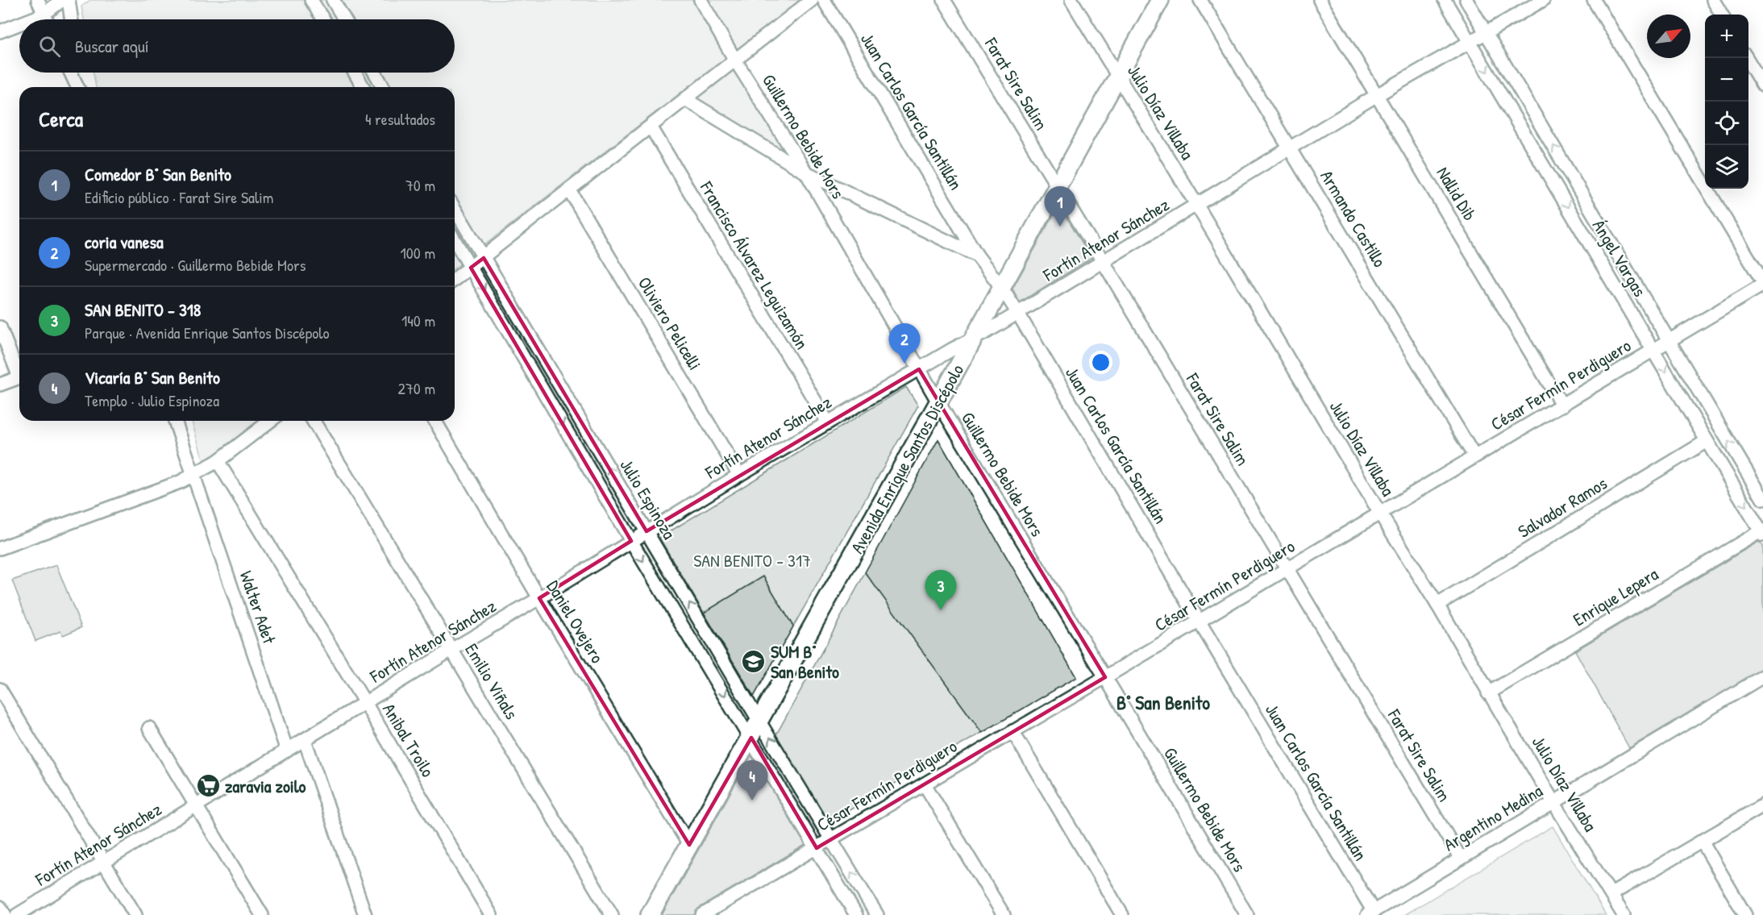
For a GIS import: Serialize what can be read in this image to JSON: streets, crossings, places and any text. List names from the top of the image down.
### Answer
{
  "streets": {
    "main road": ["Avenida Enrique Santos Discépolo"],
    "street": [
      "Farat Sire Salim",
      "Juan Carlos García Santillán",
      "Julio Díaz Villaba",
      "Guillermo Bebide Mors",
      "Nallid Dib",
      "Armando Castillo",
      "Fortín Atenor Sánchez",
      "Ángel Vargas",
      "Francisco Álvarez Leguizamón",
      "Oliviero Pelicelli",
      "César Fermín Perdiguero",
      "Julio Espinoza",
      "Salvador Ramos",
      "Enrique Lepera",
      "Walter Adet",
      "Daniel Ovejero",
      "Emilio Viñals",
      "Anibal Troilo",
      "Argentino Medina"
    ]
  },
  "crossings": [
    ["Farat Sire Salim", "Fortín Atenor Sánchez"],
    ["Farat Sire Salim", "César Fermín Perdiguero"],
    ["Farat Sire Salim", "Avenida Enrique Santos Discépolo"],
    ["Farat Sire Salim", "Argentino Medina"],
    ["Juan Carlos García Santillán", "Fortín Atenor Sánchez"],
    ["Juan Carlos García Santillán", "César Fermín Perdiguero"],
    ["Juan Carlos García Santillán", "Avenida Enrique Santos Discépolo"],
    ["Juan Carlos García Santillán", "Argentino Medina"],
    ["Julio Díaz Villaba", "Fortín Atenor Sánchez"],
    ["Julio Díaz Villaba", "César Fermín Perdiguero"],
    ["Julio Díaz Villaba", "Avenida Enrique Santos Discépolo"],
    ["Julio Díaz Villaba", "Salvador Ramos"],
    ["Julio Díaz Villaba", "Enrique Lepera"],
    ["Julio Díaz Villaba", "Argentino Medina"],
    ["Guillermo Bebide Mors", "Fortín Atenor Sánchez"],
    ["Guillermo Bebide Mors", "César Fermín Perdiguero"],
    ["Guillermo Bebide Mors", "Avenida Enrique Santos Discépolo"],
    ["Nallid Dib", "Fortín Atenor Sánchez"],
    ["Nallid Dib", "César Fermín Perdiguero"],
    ["Armando Castillo", "Fortín Atenor Sánchez"],
    ["Armando Castillo", "César Fermín Perdiguero"],
    ["Fortín Atenor Sánchez", "Ángel Vargas"],
    ["Fortín Atenor Sánchez", "Francisco Álvarez Leguizamón"],
    ["Fortín Atenor Sánchez", "Oliviero Pelicelli"],
    ["Fortín Atenor Sánchez", "Avenida Enrique Santos Discépolo"],
    ["Fortín Atenor Sánchez", "Julio Espinoza"],
    ["Fortín Atenor Sánchez", "Walter Adet"],
    ["Fortín Atenor Sánchez", "Daniel Ovejero"],
    ["Fortín Atenor Sánchez", "Emilio Viñals"],
    ["Fortín Atenor Sánchez", "Anibal Troilo"],
    ["Ángel Vargas", "César Fermín Perdiguero"],
    ["Ángel Vargas", "Salvador Ramos"],
    ["Ángel Vargas", "Enrique Lepera"],
    ["César Fermín Perdiguero", "Julio Espinoza"],
    ["Avenida Enrique Santos Discépolo", "Julio Espinoza"],
    ["Avenida Enrique Santos Discépolo", "Daniel Ovejero"]
  ],
  "districts": ["B° San Benito"],
  "parks": ["SAN BENITO - 317"],
  "places": {
    "school or university": ["SUM B° San Benito"],
    "supermarket": ["zaravia zoilo"]
  },
  "north": "top right",
  "page": {
    "map_buttons": ["+", "−"],
    "search": "Buscar aquí",
    "heading": ["Cerca", "4 resultados"],
    "list": [
      {
        "mark": "1",
        "name": "Comedor B° San Benito",
        "note": "Edificio público · Farat Sire Salim",
        "value": "70 m"
      },
      {
        "mark": "2",
        "name": "coria vanesa",
        "note": "Supermercado · Guillermo Bebide Mors",
        "value": "100 m"
      },
      {
        "mark": "3",
        "name": "SAN BENITO - 318",
        "note": "Parque · Avenida Enrique Santos Discépolo",
        "value": "140 m"
      },
      {
        "mark": "4",
        "name": "Vicaría B° San Benito",
        "note": "Templo · Julio Espinoza",
        "value": "270 m"
      }
    ],
    "pins": [
      "1",
      "2",
      "3",
      "4"
    ]
  }
}
